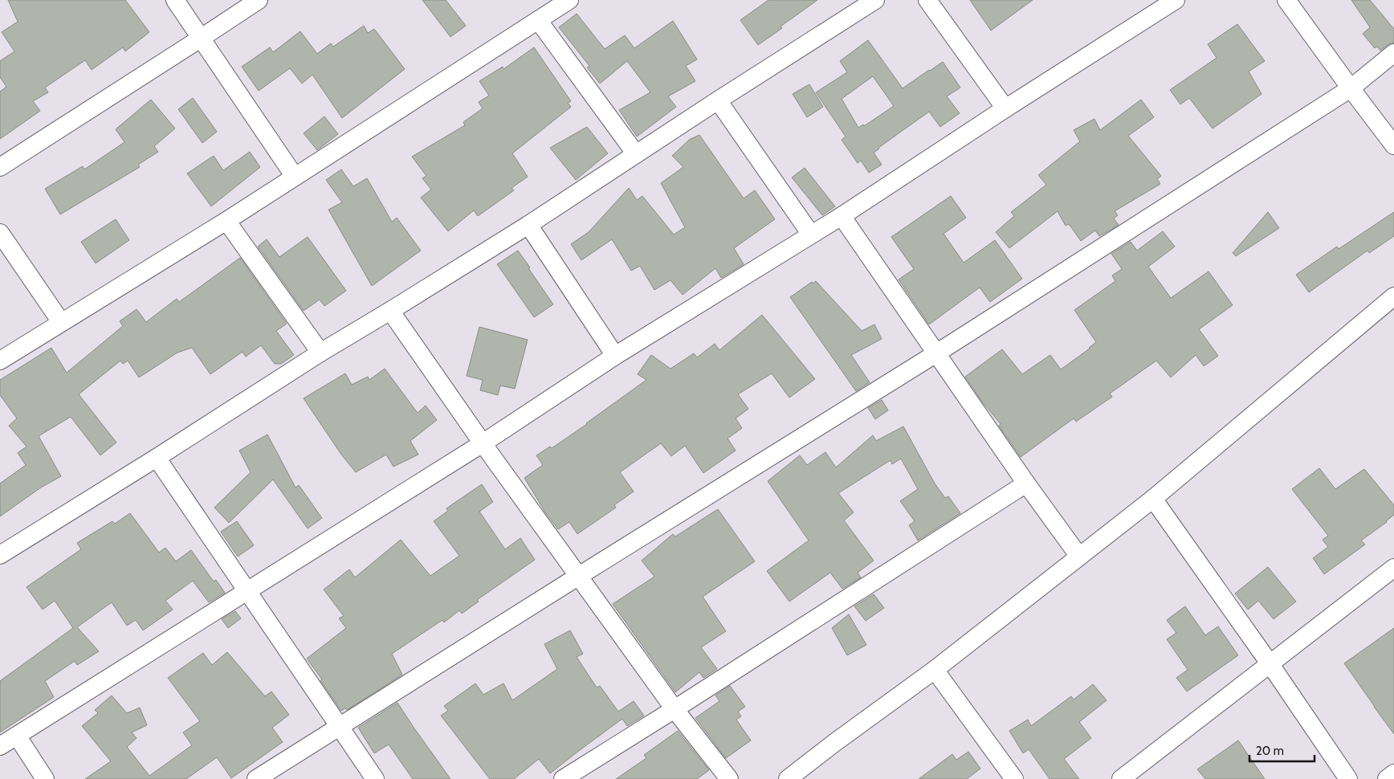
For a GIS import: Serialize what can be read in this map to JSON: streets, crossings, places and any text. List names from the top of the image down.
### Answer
{
  "scale_bar": "20 m"
}
